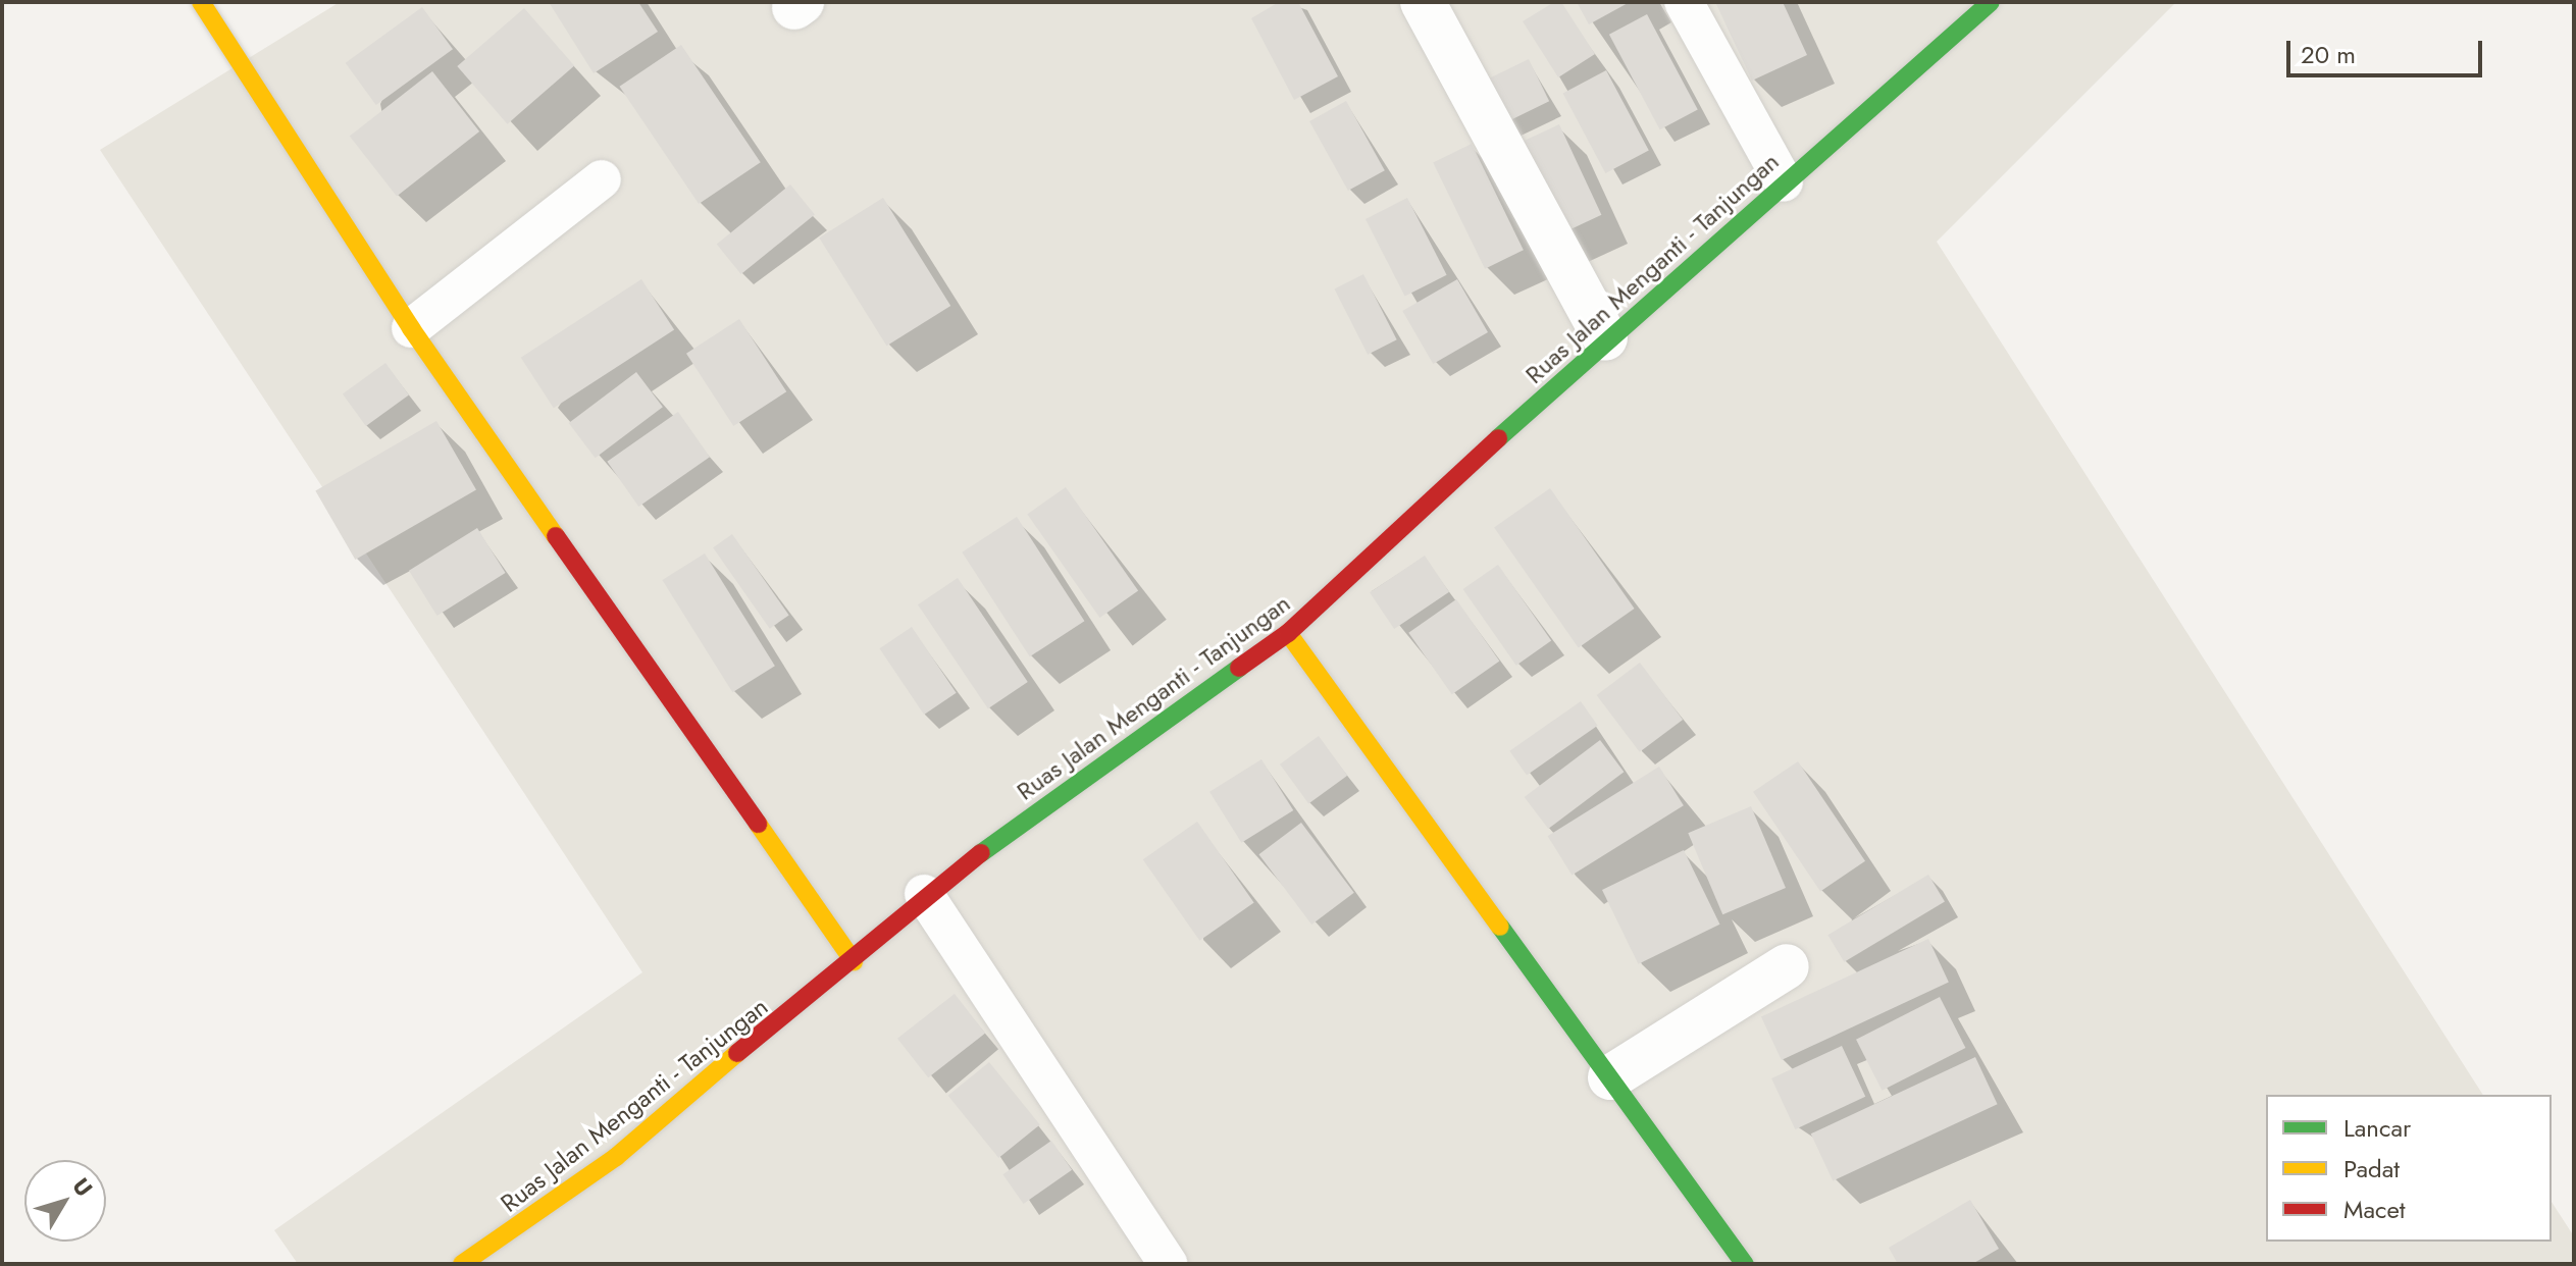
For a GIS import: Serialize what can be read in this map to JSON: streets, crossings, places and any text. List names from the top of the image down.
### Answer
{
  "streets": {
    "main road": ["Ruas Jalan Menganti - Tanjungan"]
  },
  "legend": ["Lancar", "Padat", "Macet"],
  "scale_bar": "20 m",
  "north": "top right"
}
